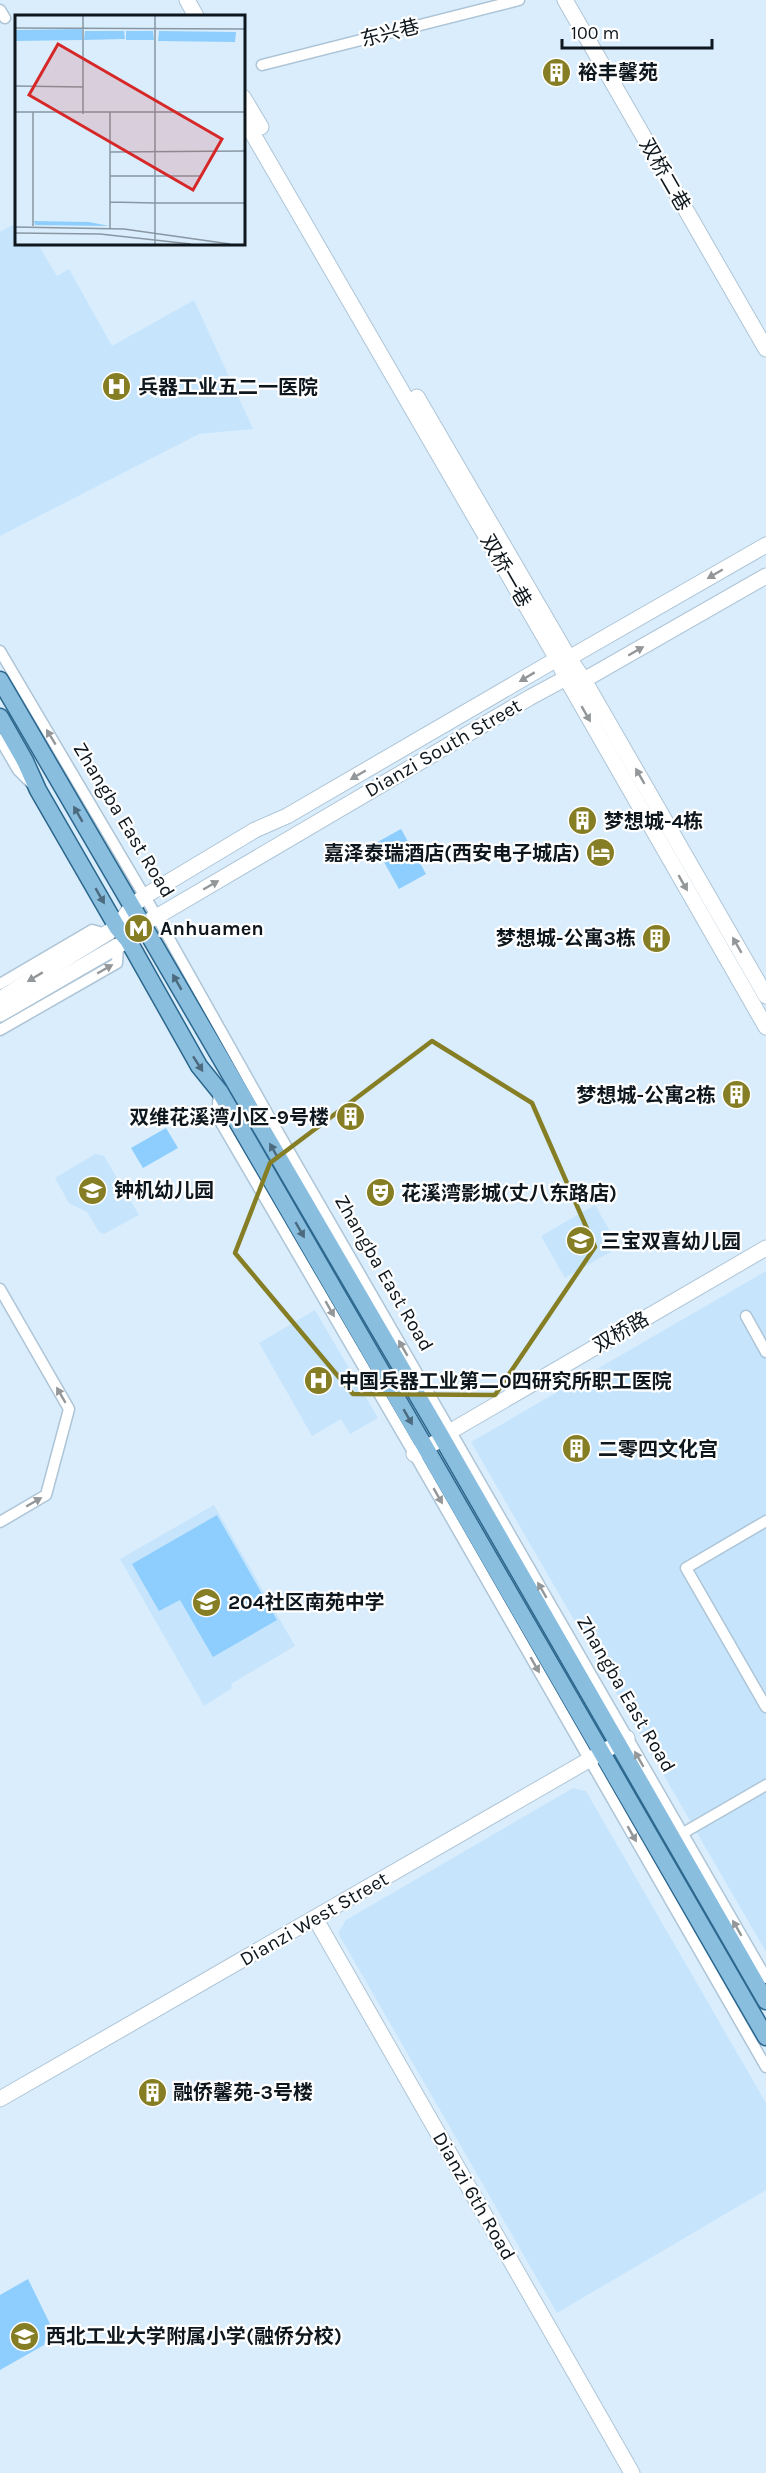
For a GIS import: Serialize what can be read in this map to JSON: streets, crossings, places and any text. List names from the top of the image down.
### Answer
{
  "streets": {
    "main road": ["Zhangba East Road"],
    "street": [
      "东兴巷",
      "双桥二巷",
      "双桥一巷",
      "Dianzi South Street",
      "双桥路",
      "Dianzi West Street",
      "Dianzi 6th Road"
    ]
  },
  "crossings": [
    ["双桥一巷", "Dianzi South Street"],
    ["Dianzi South Street", "Zhangba East Road"],
    ["Zhangba East Road", "双桥路"],
    ["Zhangba East Road", "Dianzi West Street"],
    ["Dianzi West Street", "Dianzi 6th Road"]
  ],
  "one_way": ["Zhangba East Road"],
  "places": {
    "building": [
      "裕丰馨苑",
      "梦想城-4栋",
      "梦想城-公寓3栋",
      "梦想城-公寓2栋",
      "双维花溪湾小区-9号楼",
      "二零四文化宫",
      "融侨馨苑-3号楼"
    ],
    "hospital": ["兵器工业五二一医院", "中国兵器工业第二0四研究所职工医院"],
    "hotel": ["嘉泽泰瑞酒店(西安电子城店)"],
    "metro station": ["Anhuamen"],
    "school or university": [
      "钟机幼儿园",
      "三宝双喜幼儿园",
      "204社区南苑中学",
      "西北工业大学附属小学(融侨分校)"
    ],
    "theatre": ["花溪湾影城(丈八东路店)"]
  },
  "scale_bar": "100 m"
}
